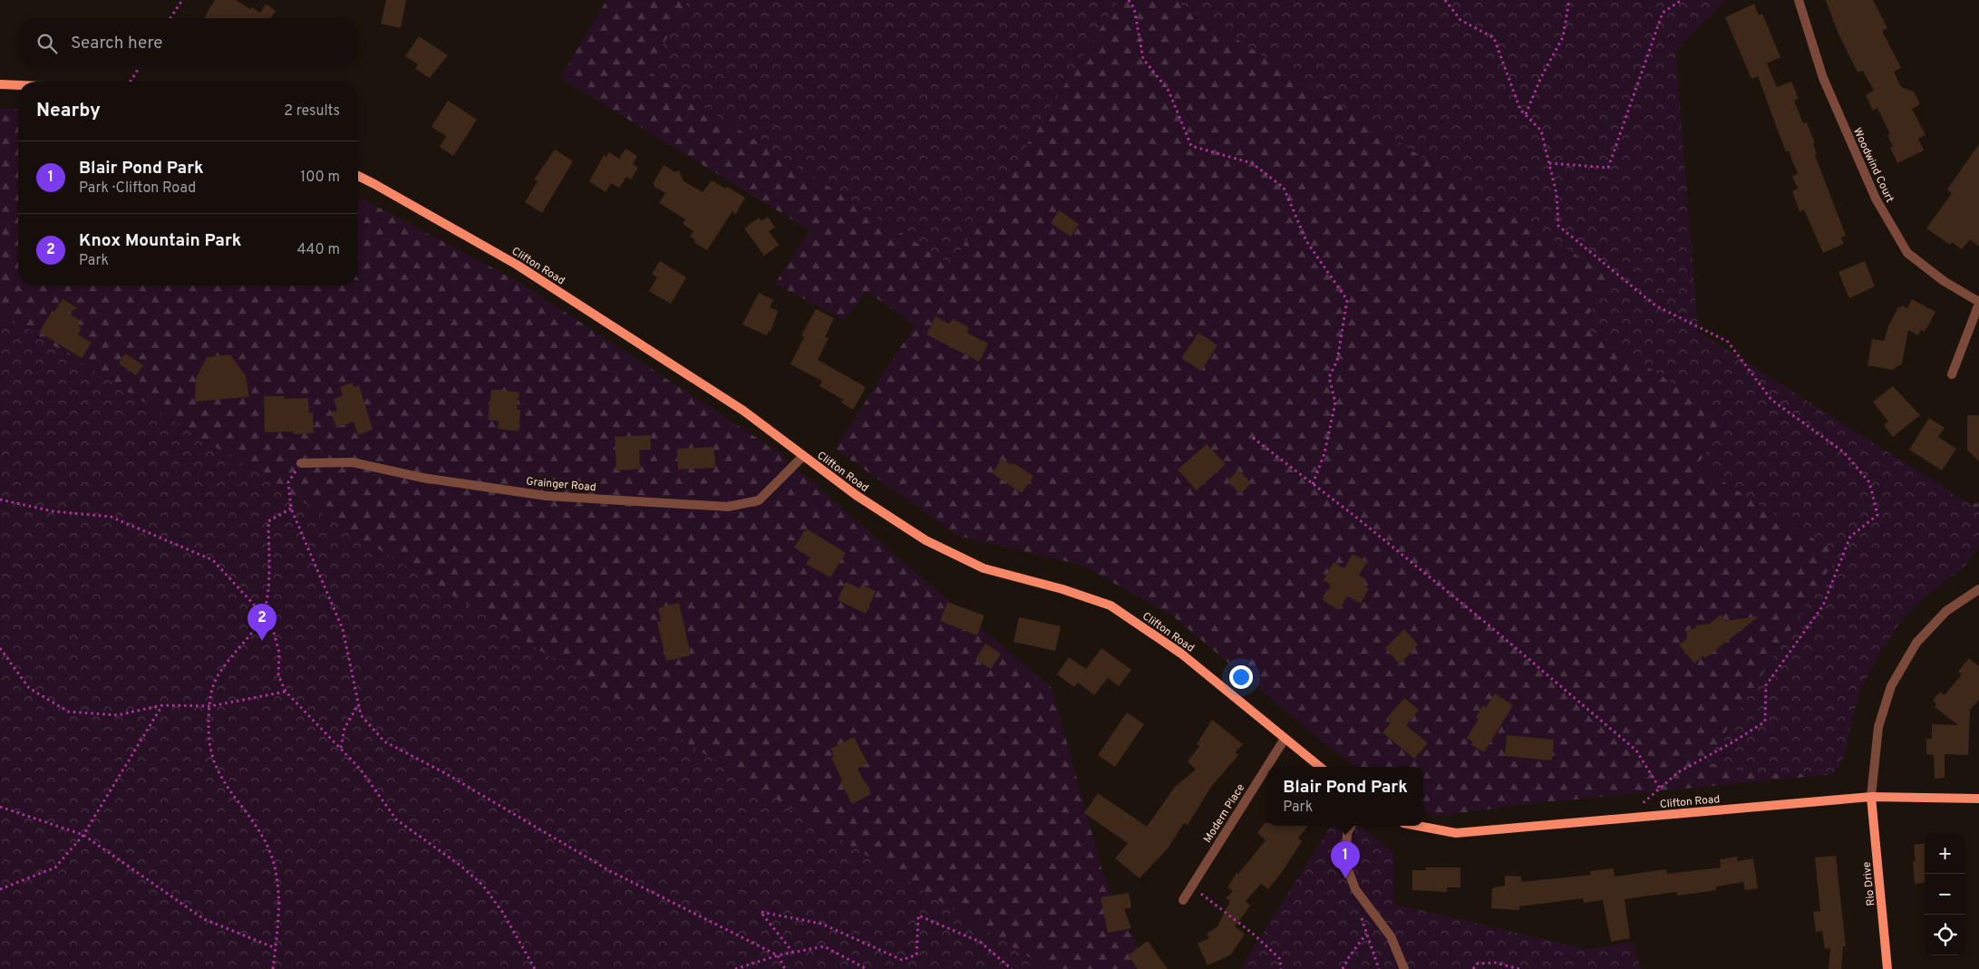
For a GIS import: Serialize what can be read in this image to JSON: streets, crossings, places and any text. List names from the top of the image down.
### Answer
{
  "streets": {
    "main road": ["Clifton Road", "Rio Drive"],
    "street": ["Woodwind Court", "Grainger Road", "Modern Place"]
  },
  "crossings": [
    ["Clifton Road", "Grainger Road"],
    ["Clifton Road", "Modern Place"],
    ["Clifton Road", "Rio Drive"]
  ],
  "page": {
    "search": "Search here",
    "heading": ["Nearby", "2 results"],
    "list": [
      {
        "mark": "1",
        "name": "Blair Pond Park",
        "note": "Park · Clifton Road",
        "value": "100 m"
      },
      {
        "mark": "2",
        "name": "Knox Mountain Park",
        "note": "Park",
        "value": "440 m"
      }
    ],
    "pins": ["2", "1"],
    "popup": ["Blair Pond Park", "Park"],
    "map_buttons": ["+", "−"]
  }
}
